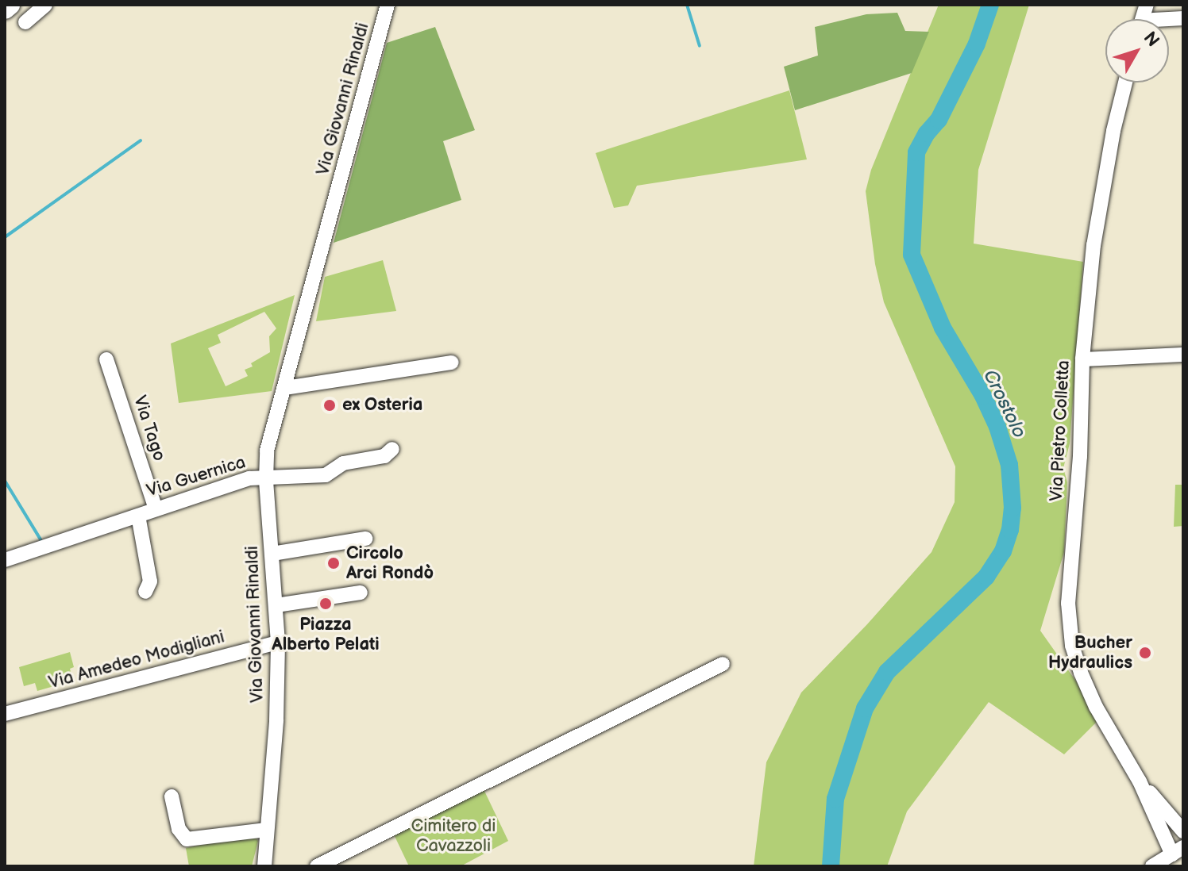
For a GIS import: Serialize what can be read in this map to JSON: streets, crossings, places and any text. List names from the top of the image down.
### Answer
{
  "streets": {
    "street": [
      "Via Giovanni Rinaldi",
      "Via Tago",
      "Via Pietro Colletta",
      "Via Guernica",
      "Via Amedeo Modigliani"
    ]
  },
  "crossings": [
    ["Via Giovanni Rinaldi", "Via Guernica"],
    ["Via Giovanni Rinaldi", "Via Amedeo Modigliani"],
    ["Via Tago", "Via Guernica"]
  ],
  "water": ["Crostolo"],
  "parks": ["Cimitero di Cavazzoli"],
  "places": [
    "ex Osteria",
    "Circolo Arci Rondò",
    "Piazza Alberto Pelati",
    "Bucher Hydraulics"
  ],
  "north": "top right"
}
